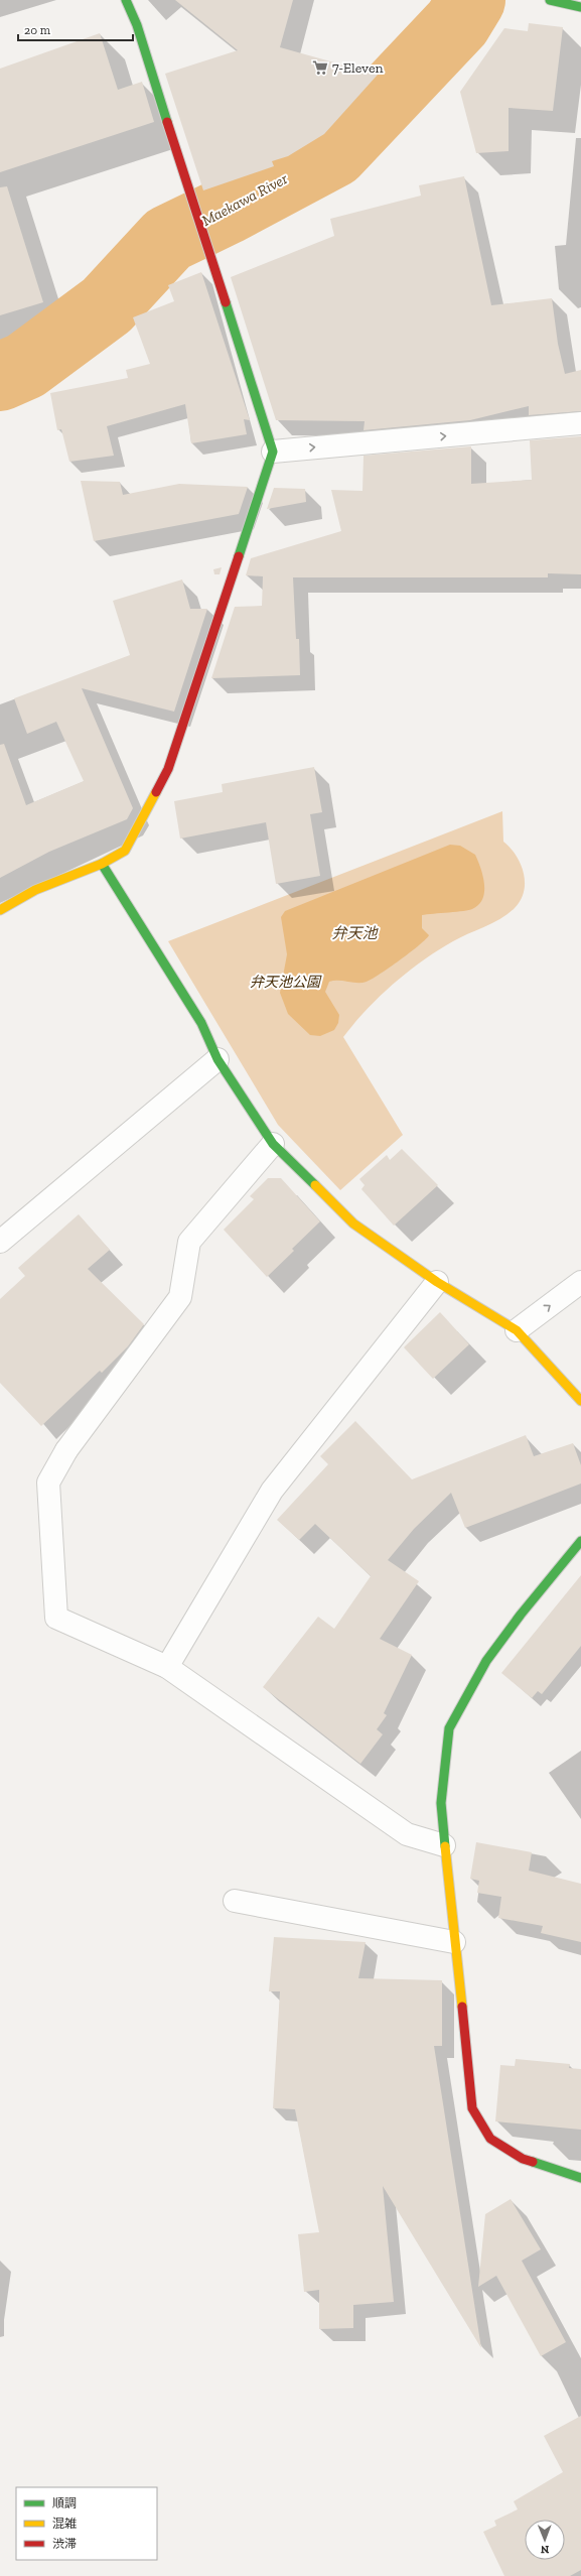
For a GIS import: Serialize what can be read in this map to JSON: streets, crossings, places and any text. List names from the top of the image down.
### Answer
{
  "water": ["Maekawa River", "弁天池"],
  "parks": ["弁天池公園"],
  "places": {
    "supermarket": ["7-Eleven"]
  },
  "legend": ["順調", "混雑", "渋滞"],
  "scale_bar": "20 m",
  "north": "bottom"
}
